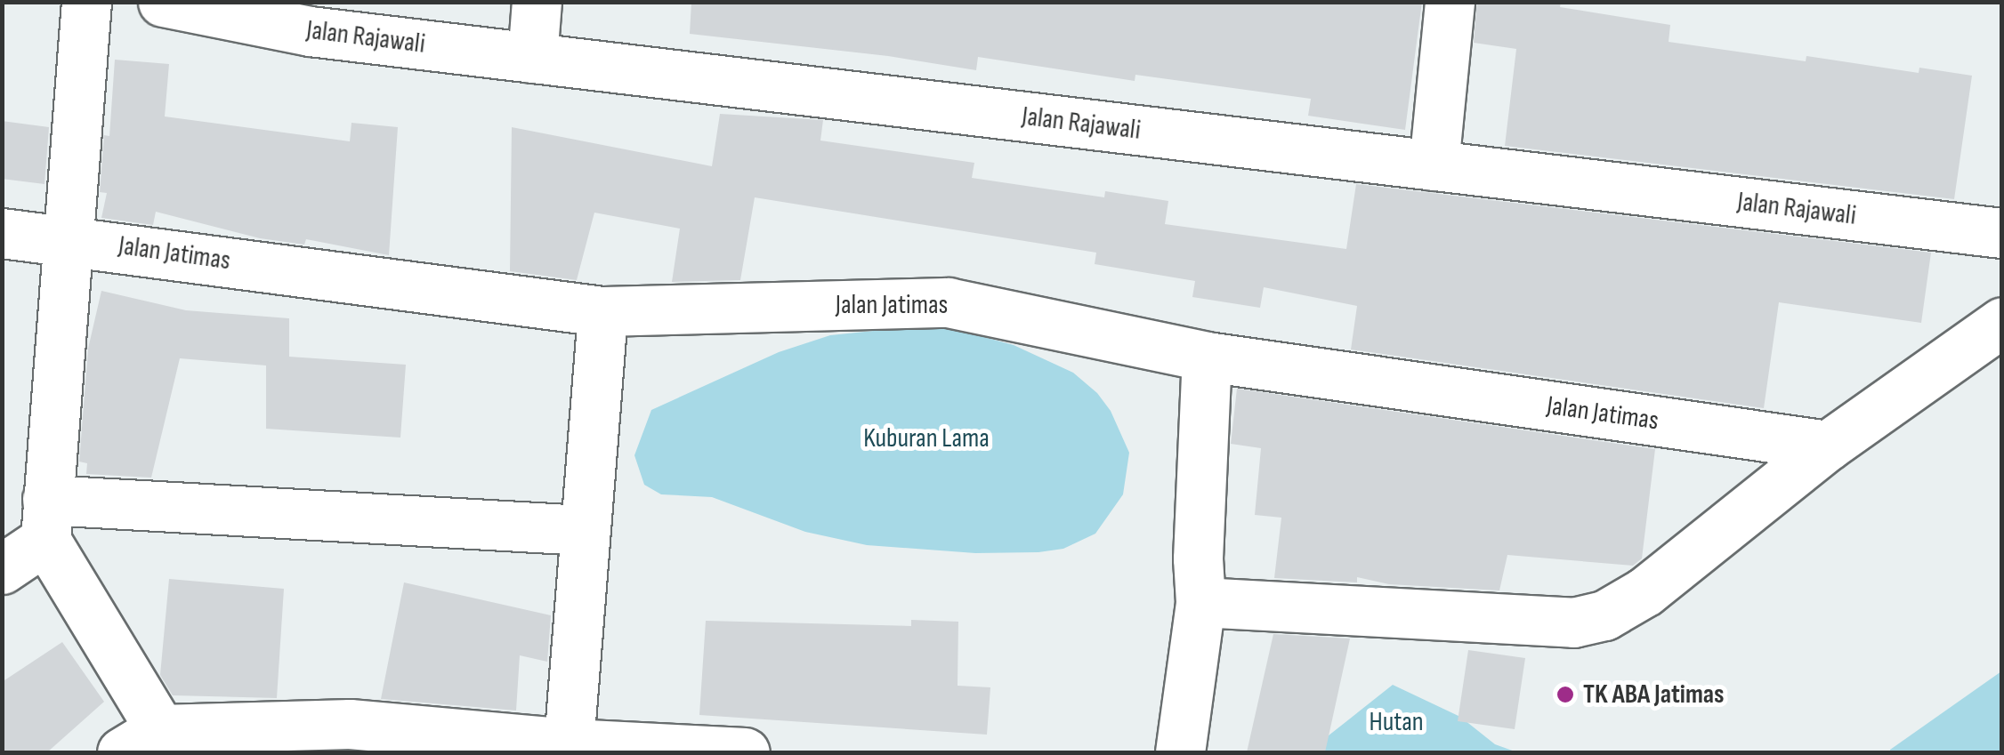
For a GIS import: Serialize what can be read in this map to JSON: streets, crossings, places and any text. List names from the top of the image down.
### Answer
{
  "streets": {
    "street": ["Jalan Rajawali", "Jalan Jatimas"]
  },
  "parks": ["Kuburan Lama", "Hutan"],
  "places": ["TK ABA Jatimas"]
}
